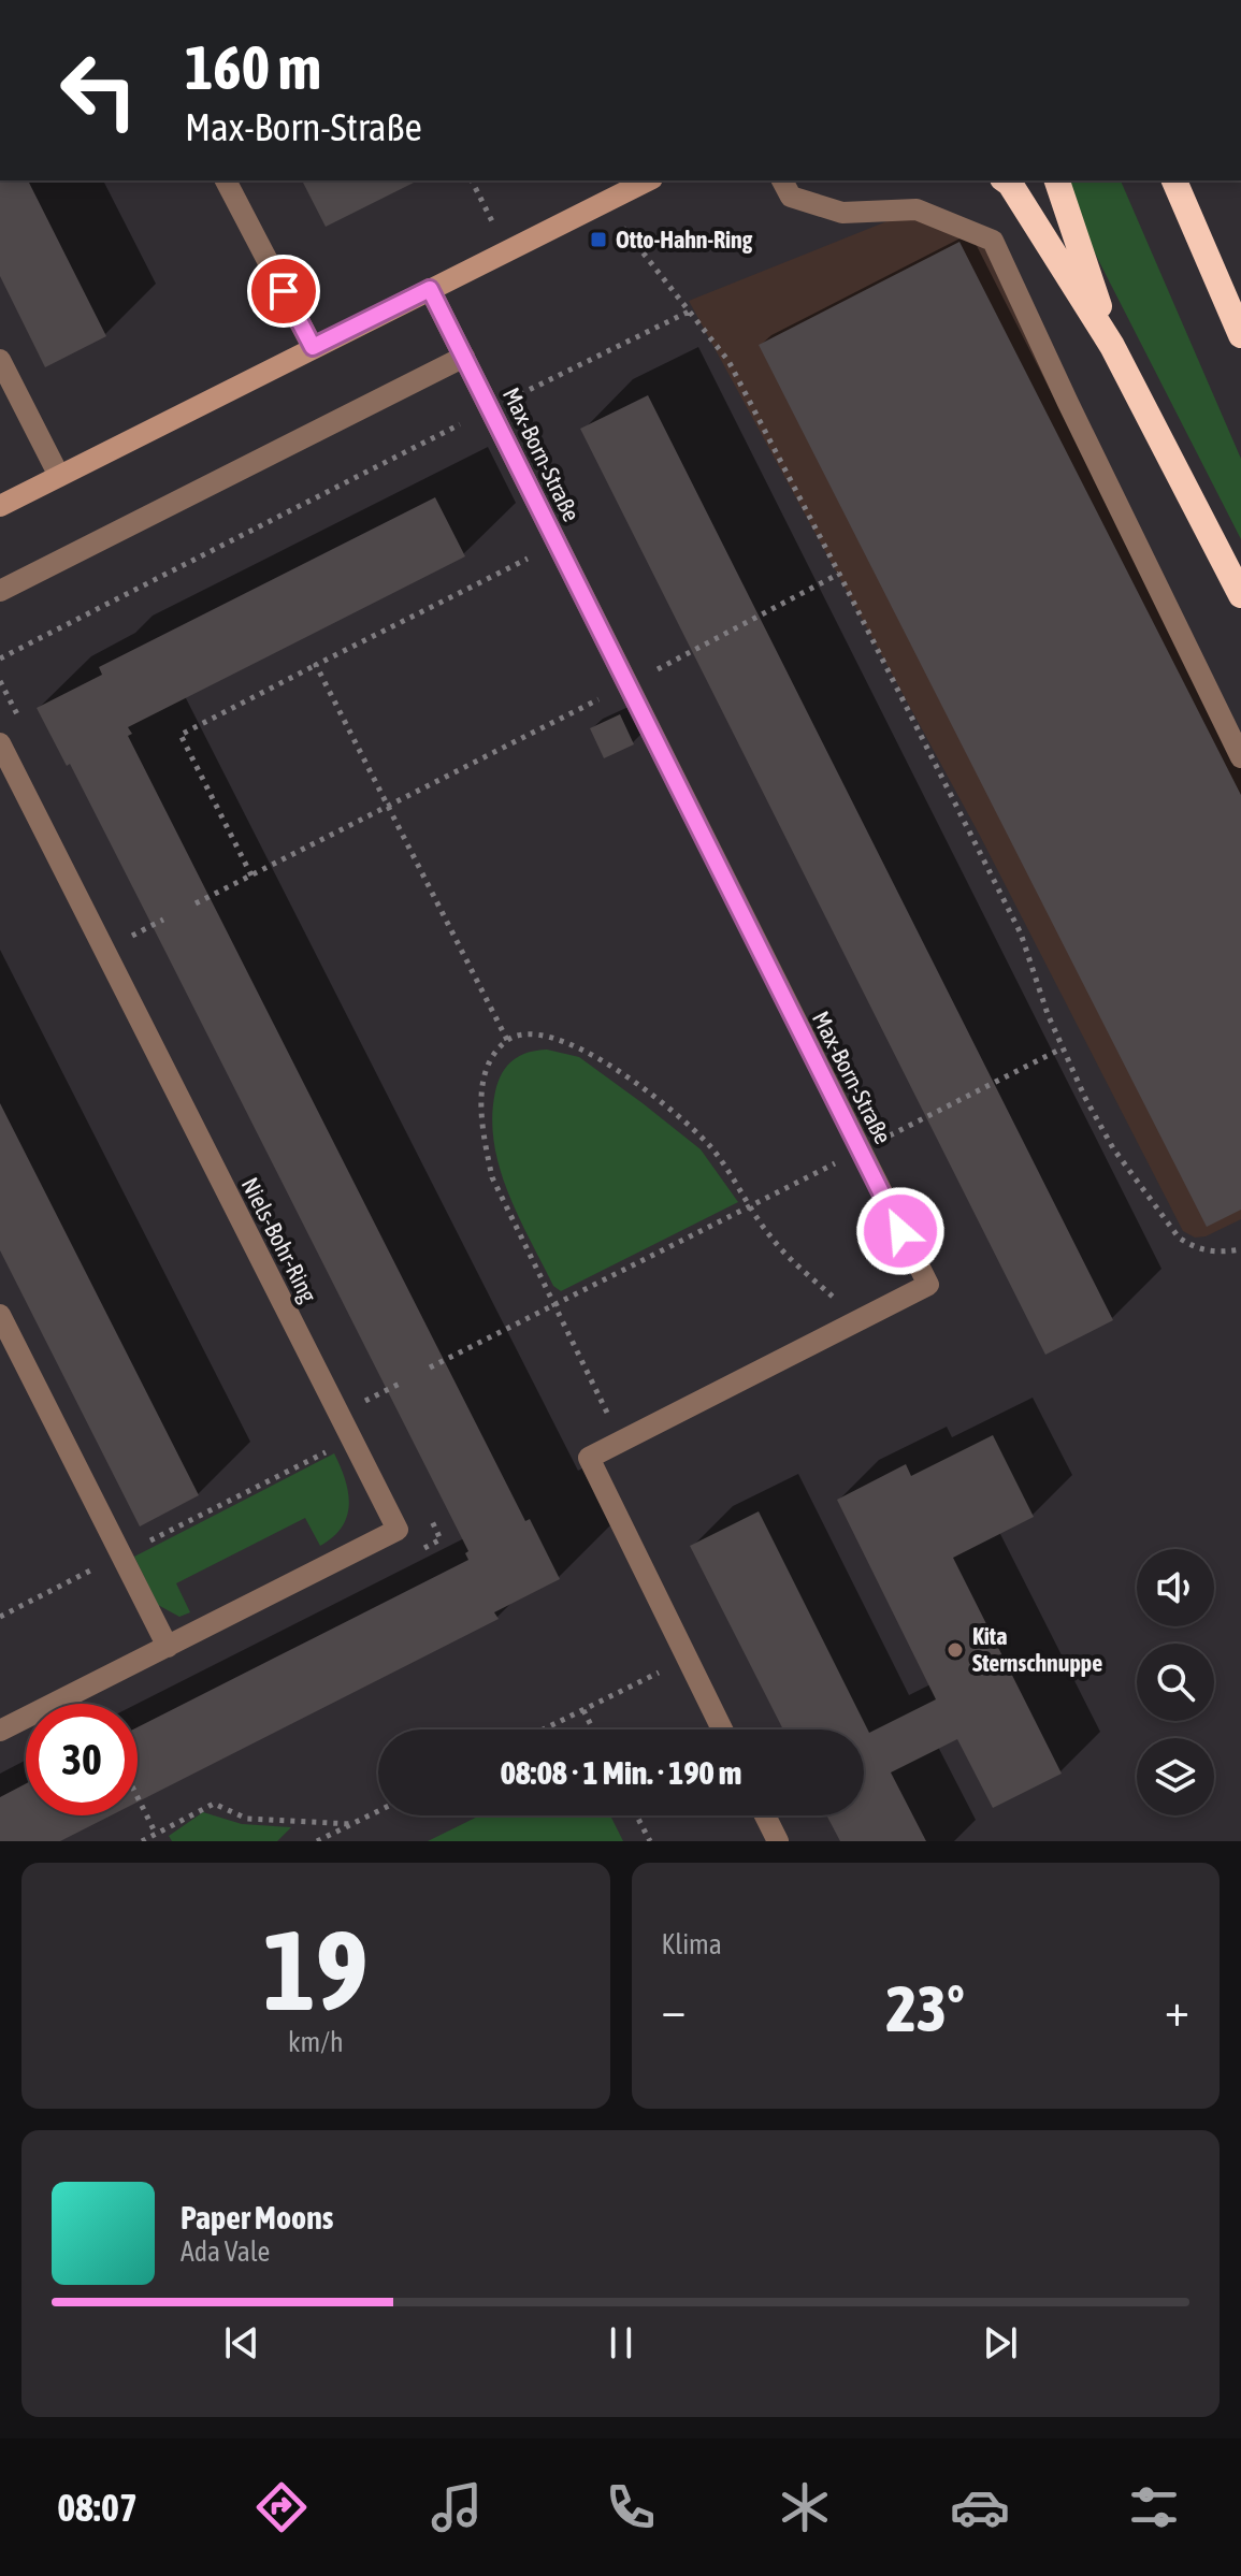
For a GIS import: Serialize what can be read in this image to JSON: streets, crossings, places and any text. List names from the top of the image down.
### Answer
{
  "streets": {
    "street": ["Max-Born-Straße", "Niels-Bohr-Ring"]
  },
  "places": {
    "transit": ["Otto-Hahn-Ring"],
    "other": ["Kita Sternschnuppe"]
  },
  "page": {
    "turn": ["160 m", "Max-Born-Straße"],
    "limit": "30",
    "trip": "08:08 · 1 Min. · 190 m",
    "tile": [
      ["19", "km/h"],
      "Klima"
    ],
    "heat": ["−", "23°", "+"],
    "song": ["Paper Moons", "Ada Vale"],
    "tabs": "08:07"
  }
}
